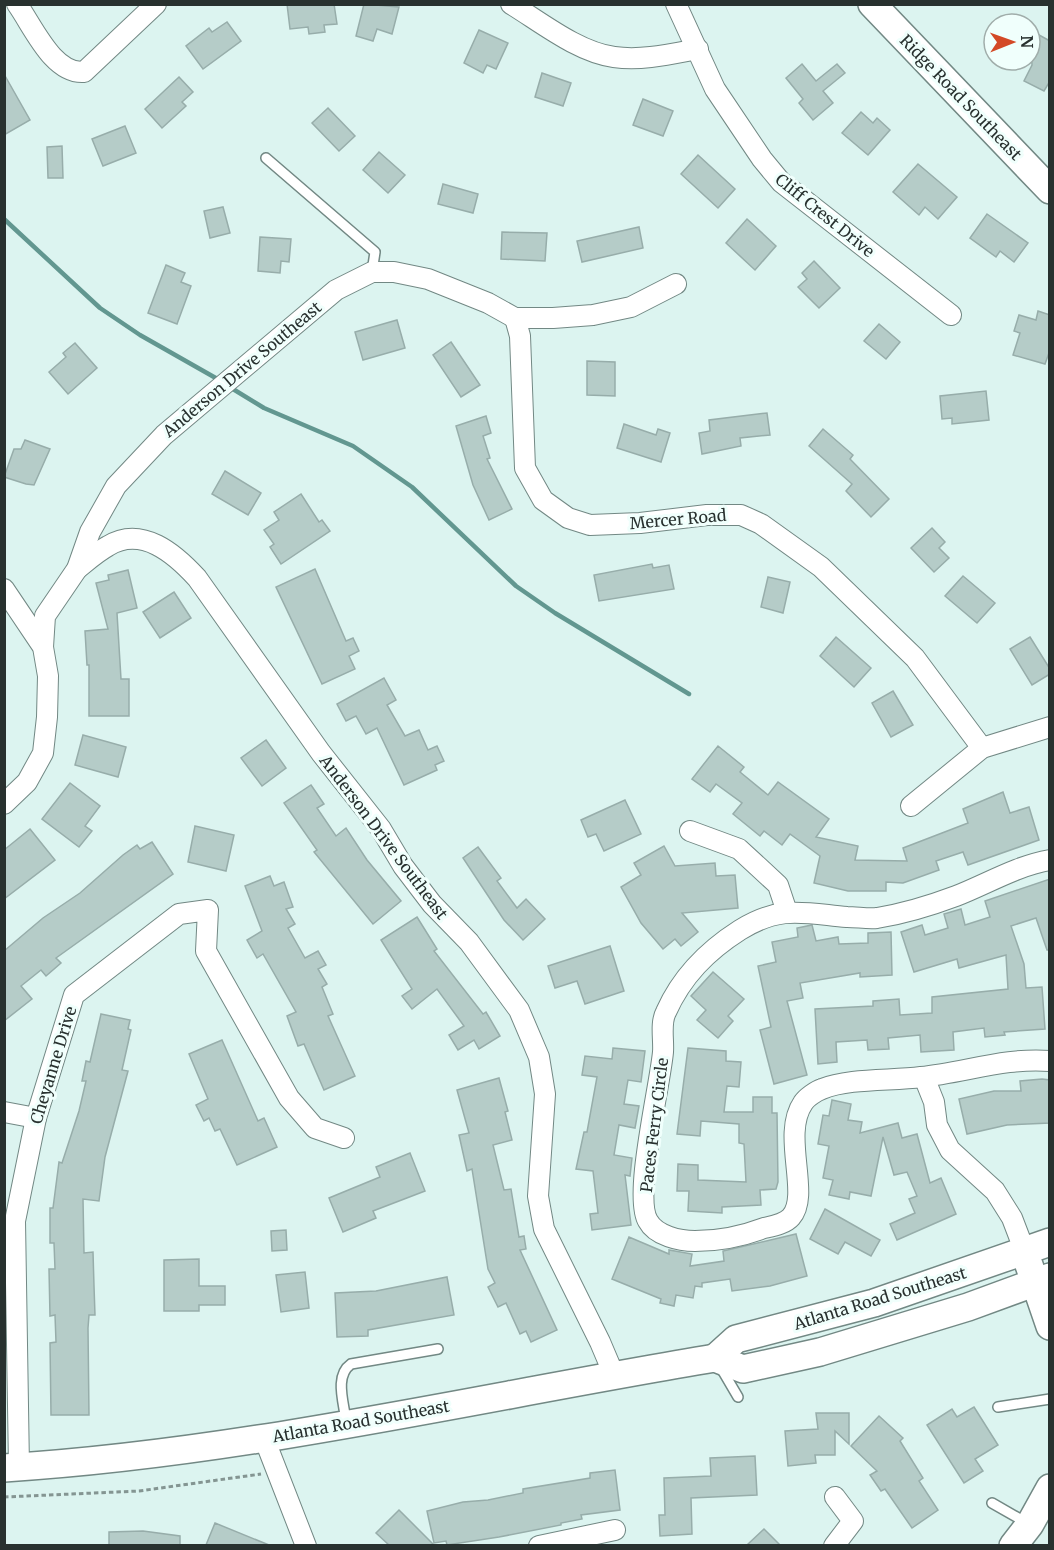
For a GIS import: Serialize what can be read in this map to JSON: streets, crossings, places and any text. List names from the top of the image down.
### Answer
{
  "streets": {
    "main road": ["Ridge Road Southeast", "Atlanta Road Southeast"],
    "street": [
      "Cliff Crest Drive",
      "Anderson Drive Southeast",
      "Mercer Road",
      "Cheyanne Drive",
      "Paces Ferry Circle"
    ]
  },
  "crossings": [
    ["Anderson Drive Southeast", "Mercer Road"],
    ["Anderson Drive Southeast", "Atlanta Road Southeast"],
    ["Cheyanne Drive", "Atlanta Road Southeast"]
  ],
  "north": "right"
}
